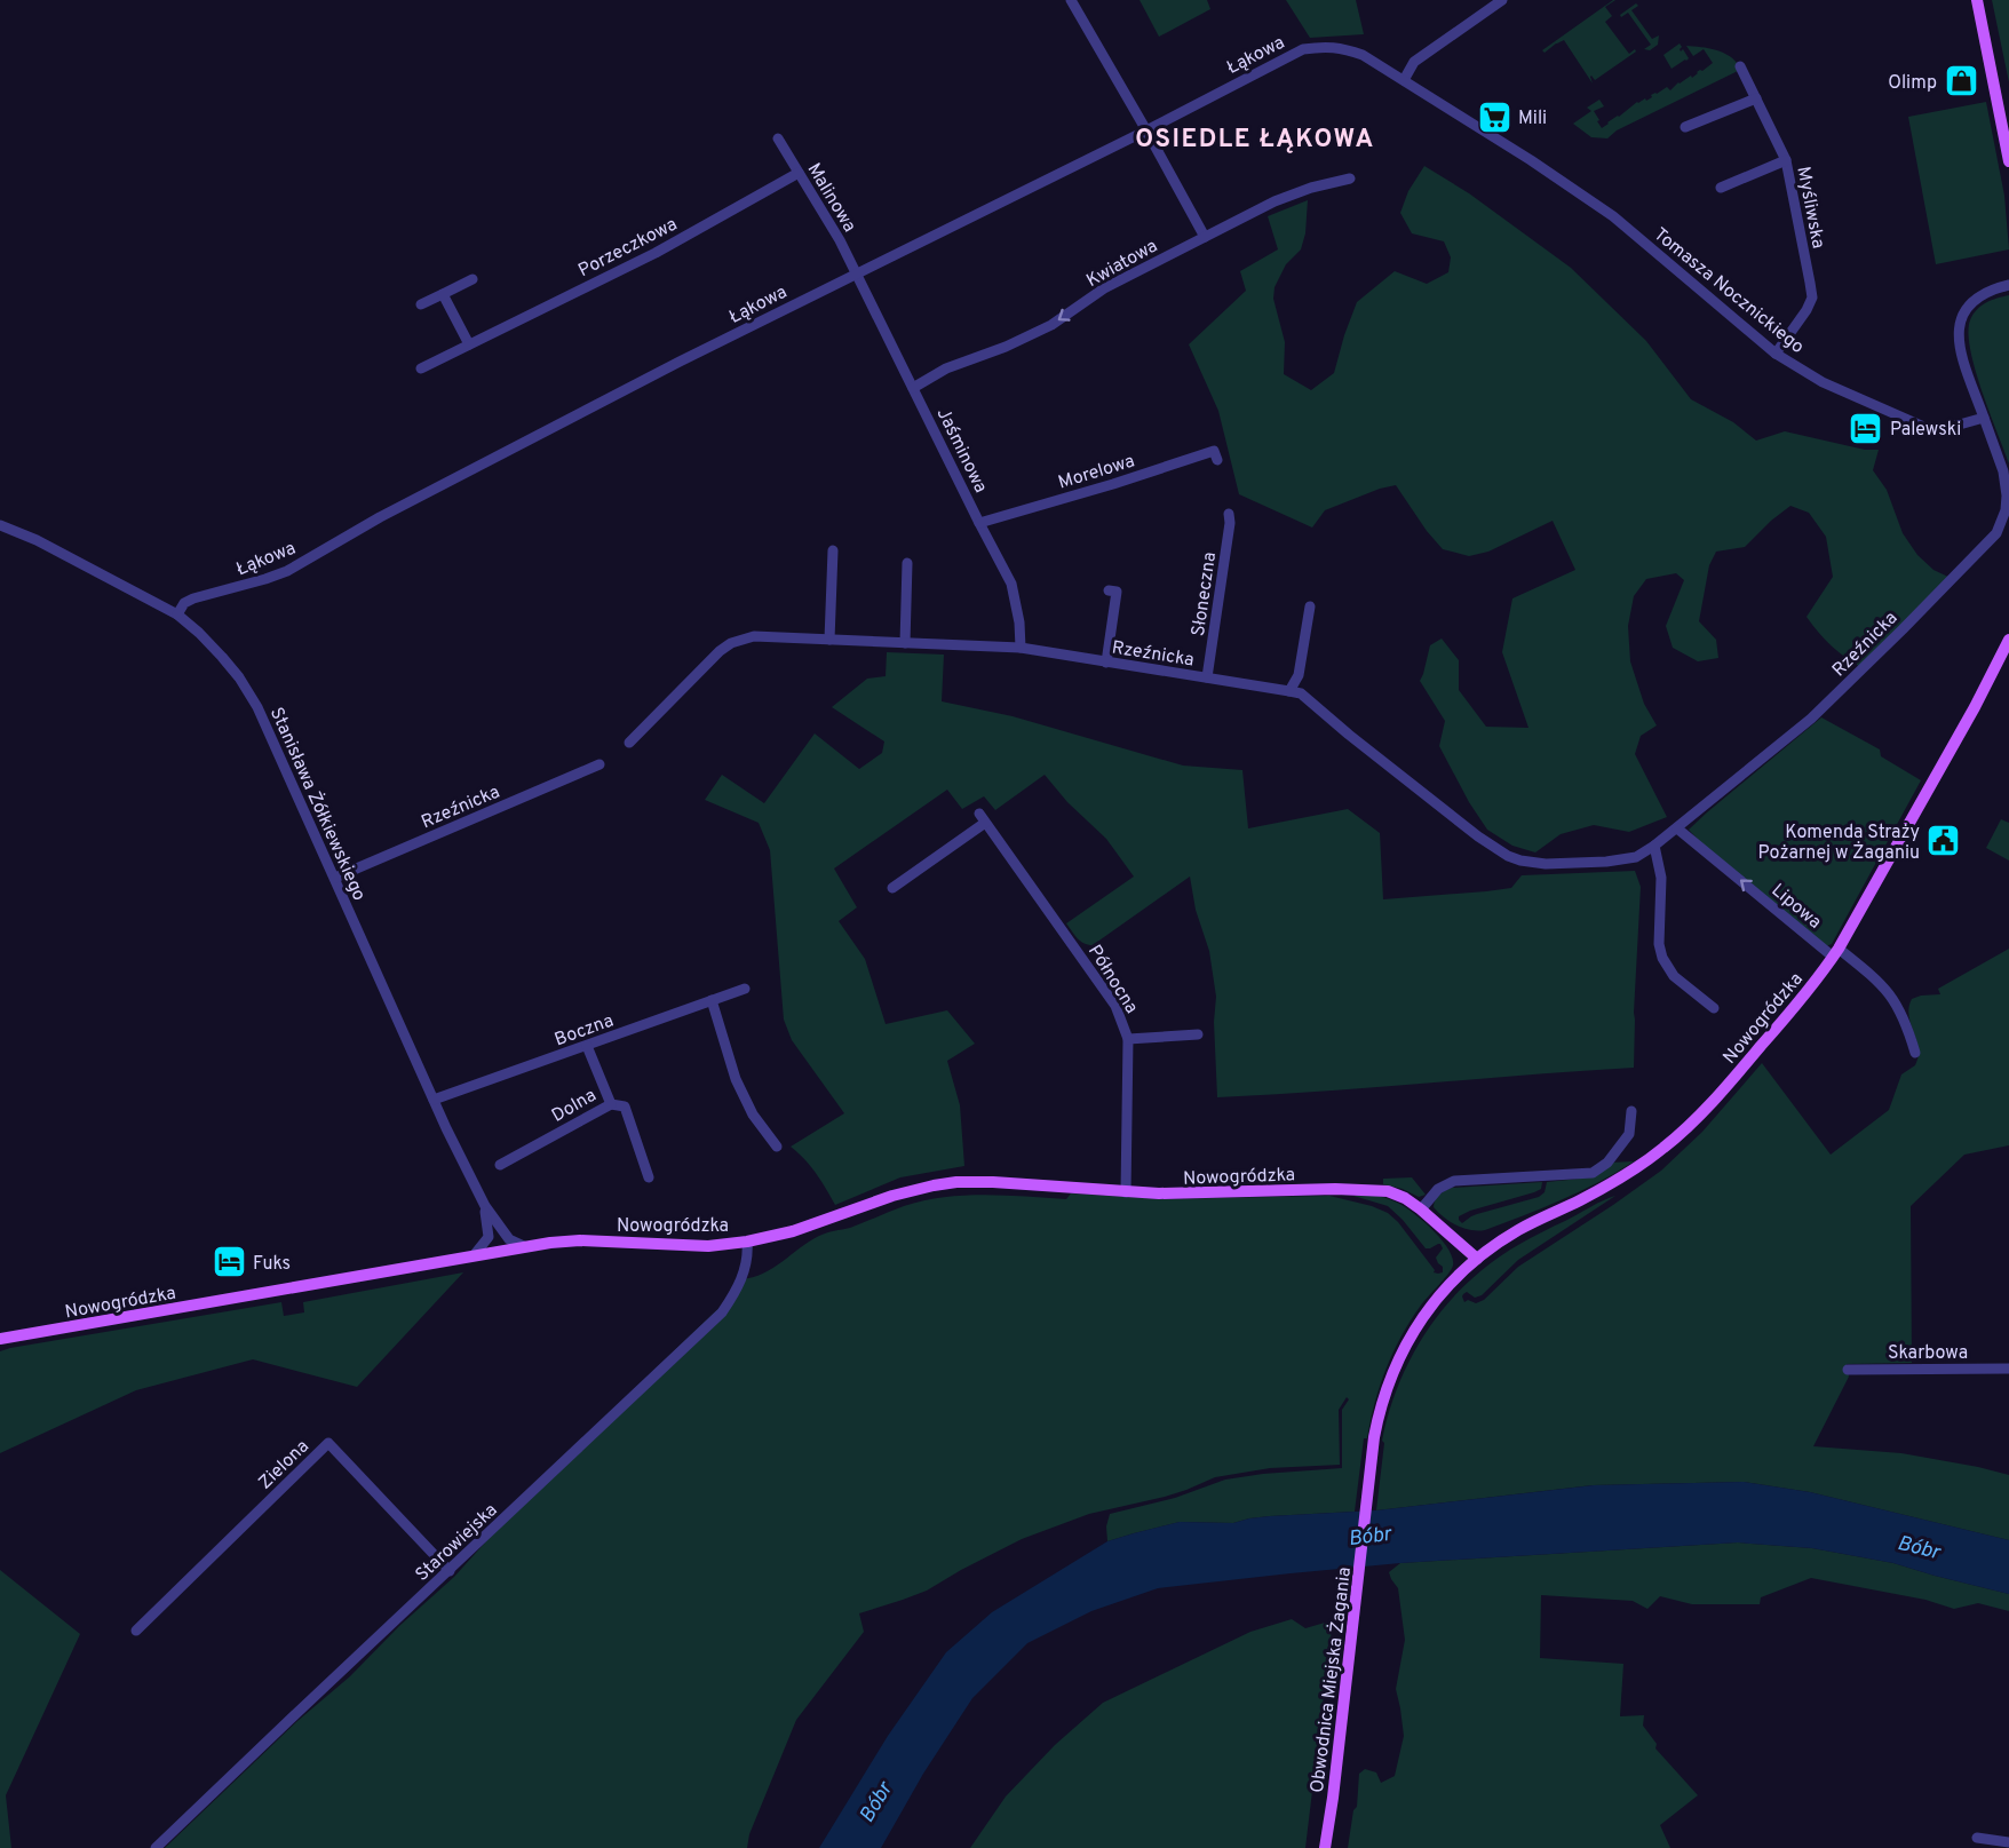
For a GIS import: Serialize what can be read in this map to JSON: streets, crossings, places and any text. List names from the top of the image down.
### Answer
{
  "streets": {
    "main road": ["Nowogródzka", "Obwodnica Miejska Żagania"],
    "street": [
      "Łąkowa",
      "Malinowa",
      "Myśliwska",
      "Porzeczkowa",
      "Kwiatowa",
      "Tomasza Nocznickiego",
      "Jaśminowa",
      "Morelowa",
      "Słoneczna",
      "Rzeźnicka",
      "Stanisława Żółkiewskiego",
      "Lipowa",
      "Północna",
      "Boczna",
      "Dolna",
      "Skarbowa",
      "Zielona",
      "Starowiejska"
    ]
  },
  "crossings": [
    ["Łąkowa", "Malinowa"],
    ["Łąkowa", "Tomasza Nocznickiego"],
    ["Łąkowa", "Jaśminowa"],
    ["Łąkowa", "Stanisława Żółkiewskiego"],
    ["Malinowa", "Porzeczkowa"],
    ["Malinowa", "Jaśminowa"],
    ["Myśliwska", "Tomasza Nocznickiego"],
    ["Kwiatowa", "Jaśminowa"],
    ["Tomasza Nocznickiego", "Rzeźnicka"],
    ["Jaśminowa", "Morelowa"],
    ["Jaśminowa", "Rzeźnicka"],
    ["Słoneczna", "Rzeźnicka"],
    ["Rzeźnicka", "Stanisława Żółkiewskiego"],
    ["Rzeźnicka", "Lipowa"],
    ["Stanisława Żółkiewskiego", "Nowogródzka"],
    ["Stanisława Żółkiewskiego", "Boczna"],
    ["Lipowa", "Nowogródzka"],
    ["Północna", "Nowogródzka"],
    ["Nowogródzka", "Starowiejska"],
    ["Nowogródzka", "Obwodnica Miejska Żagania"],
    ["Boczna", "Dolna"],
    ["Zielona", "Starowiejska"]
  ],
  "one_way": ["Kwiatowa", "Lipowa"],
  "districts": ["OSIEDLE ŁĄKOWA"],
  "water": ["Bóbr"],
  "places": {
    "shop": ["Olimp"],
    "supermarket": ["Mili"],
    "hotel": ["Palewski", "Fuks"],
    "public building": ["Komenda Straży Pożarnej w Żaganiu"]
  }
}
